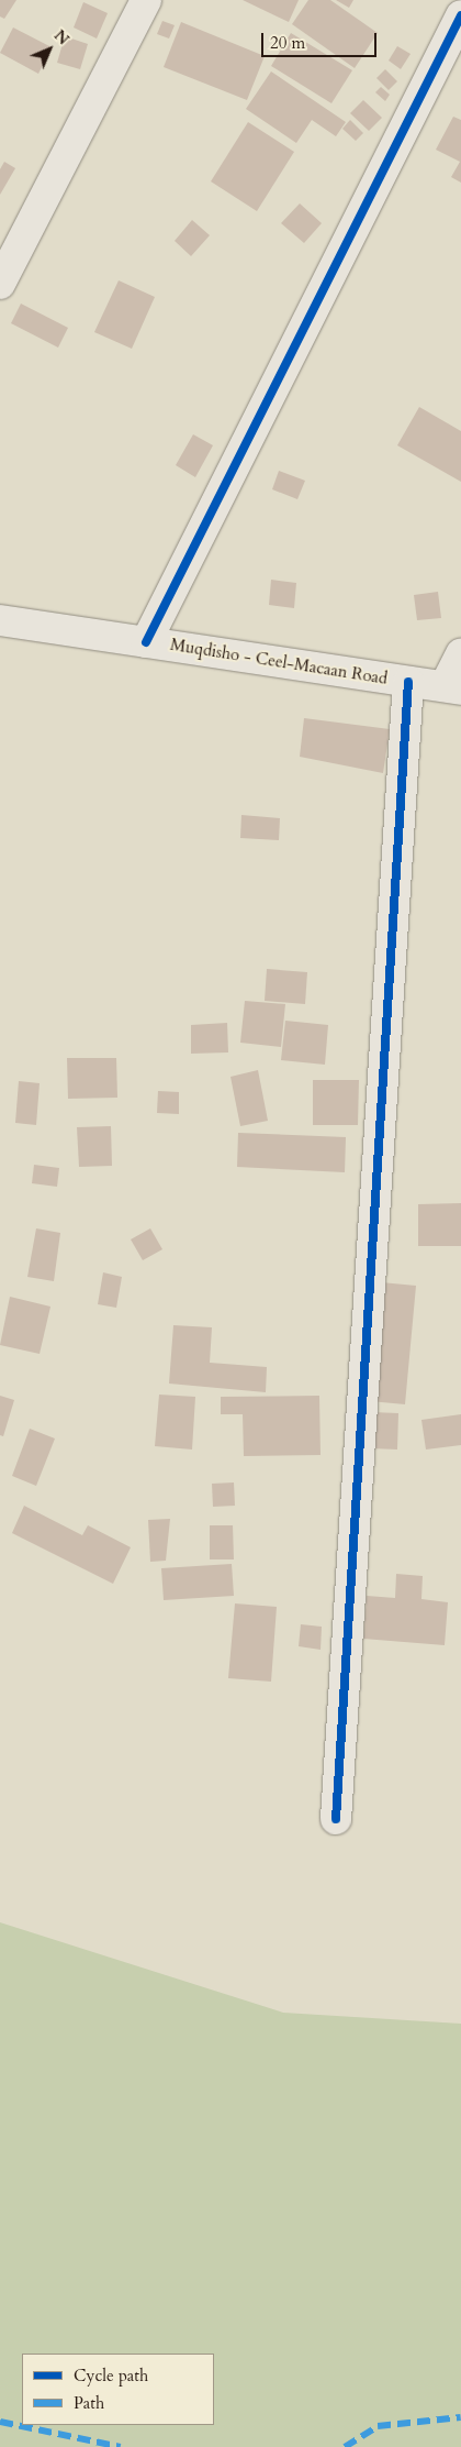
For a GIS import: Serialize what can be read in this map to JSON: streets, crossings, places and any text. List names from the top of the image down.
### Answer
{
  "streets": {
    "street": ["Muqdisho - Ceel-Macaan Road"]
  },
  "legend": ["Cycle path", "Path"],
  "scale_bar": "20 m",
  "north": "top right"
}
